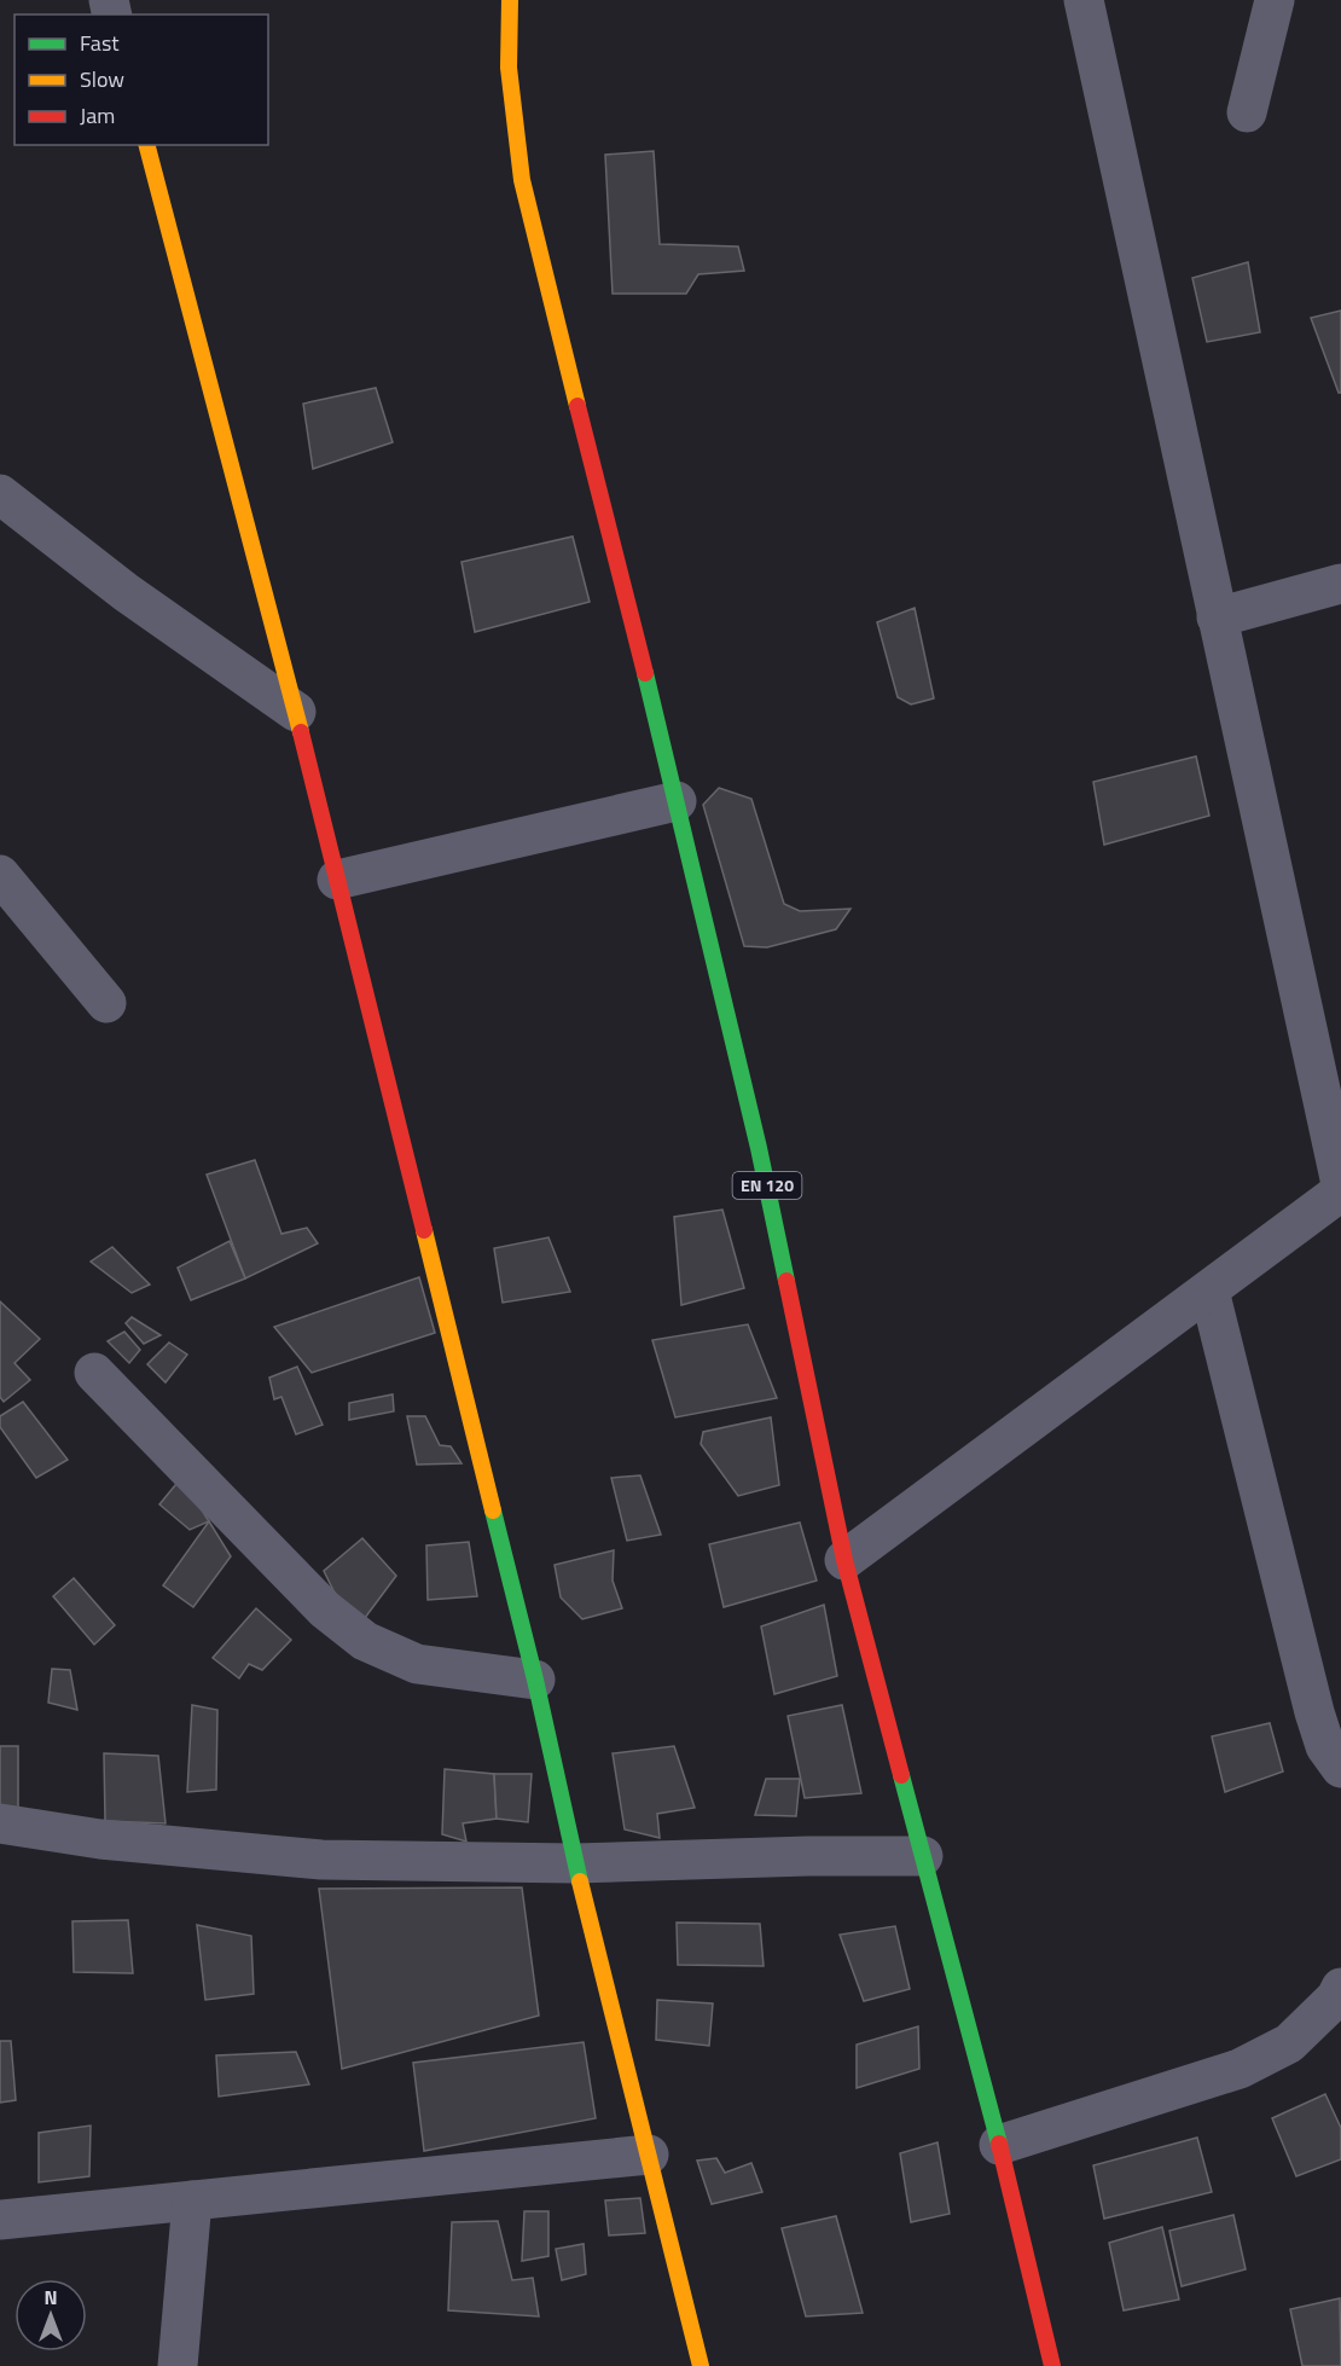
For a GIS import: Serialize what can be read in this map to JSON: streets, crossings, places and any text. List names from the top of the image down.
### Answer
{
  "streets": {
    "main road": ["EN 120"]
  },
  "legend": ["Fast", "Slow", "Jam"],
  "north": "top"
}
